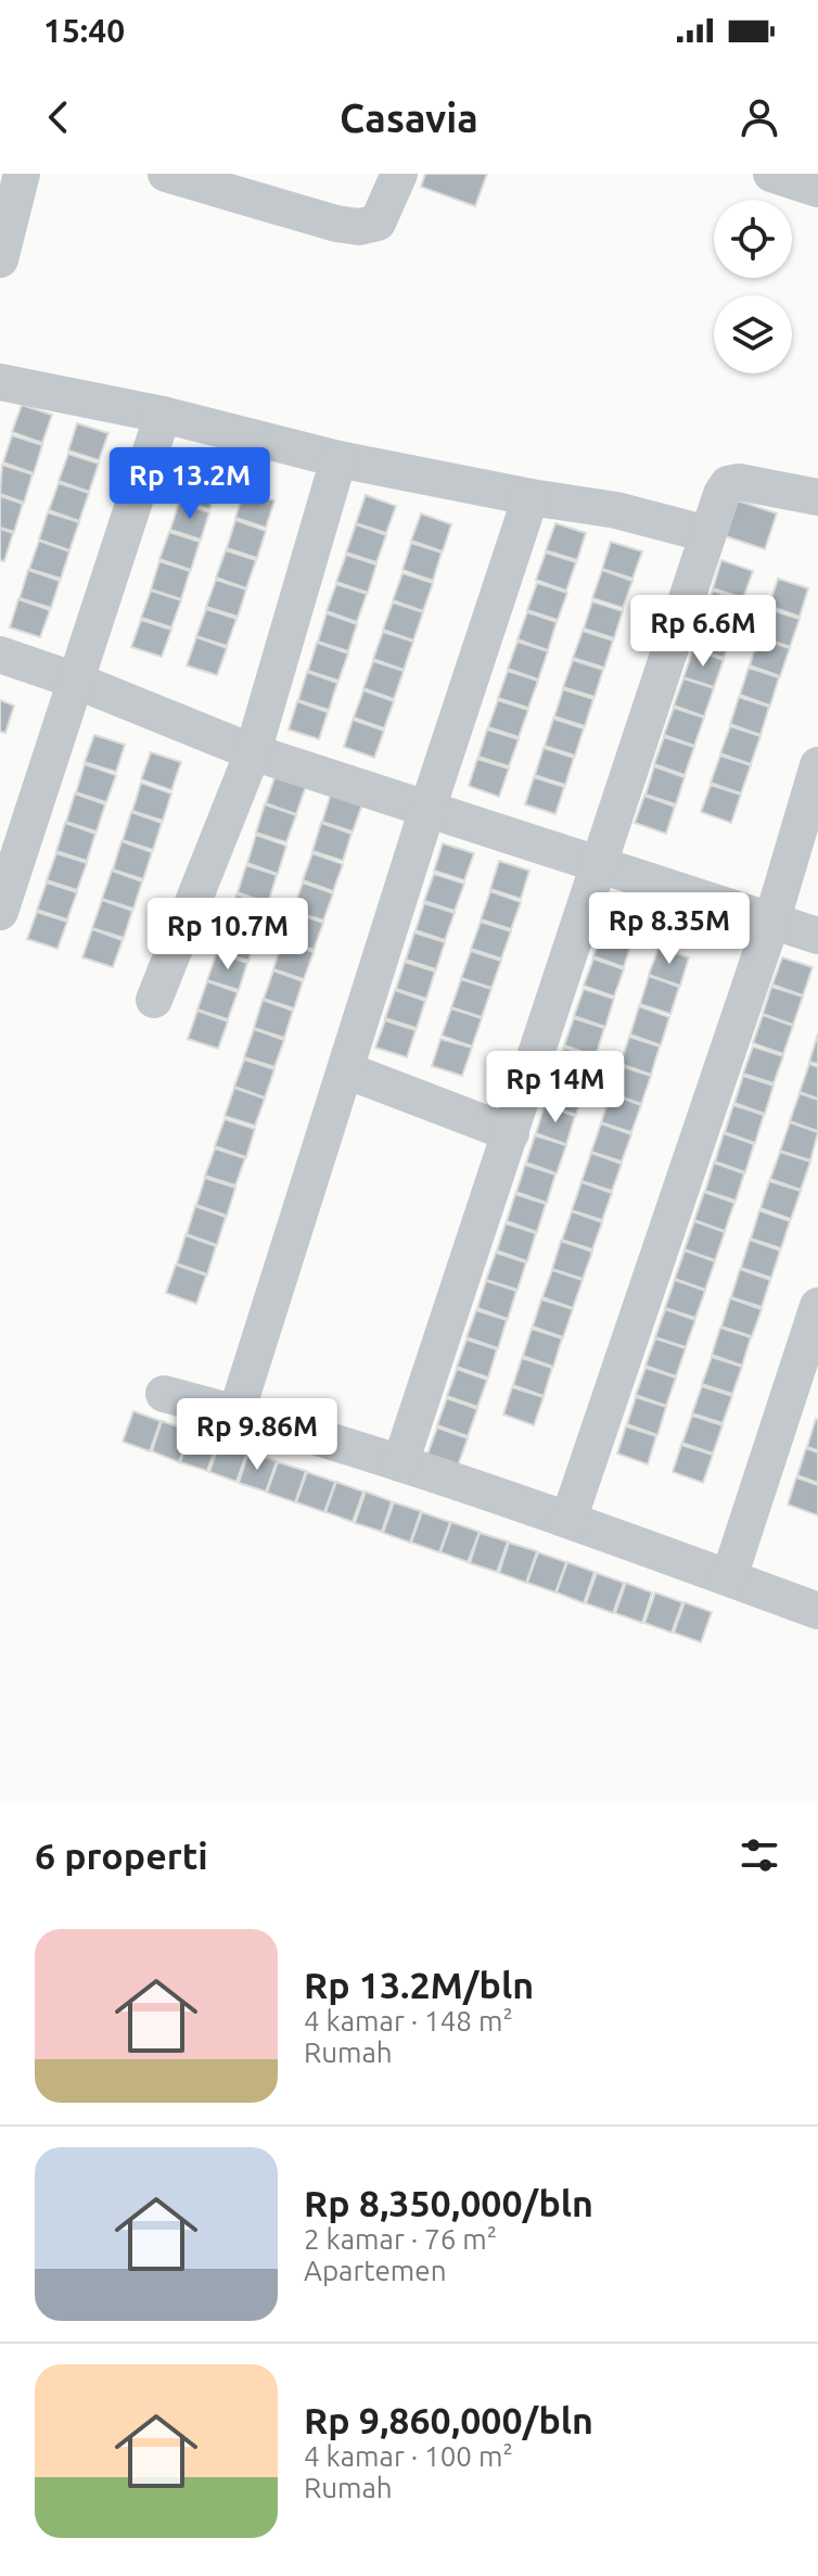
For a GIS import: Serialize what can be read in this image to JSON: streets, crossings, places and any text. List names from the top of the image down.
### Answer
{
  "page": {
    "status": "15:40",
    "header": "Casavia",
    "price": [
      "Rp 13.2M",
      "Rp 6.6M",
      "Rp 8.35M",
      "Rp 10.7M",
      "Rp 14M",
      "Rp 9.86M"
    ],
    "heading": "6 properti",
    "list": [
      {
        "name": "Rp 13.2M/bln",
        "note": "4 kamar · 148 m² · Rumah"
      },
      {
        "name": "Rp 8,350,000/bln",
        "note": "2 kamar · 76 m² · Apartemen"
      },
      {
        "name": "Rp 9,860,000/bln",
        "note": "4 kamar · 100 m² · Rumah"
      }
    ]
  }
}
